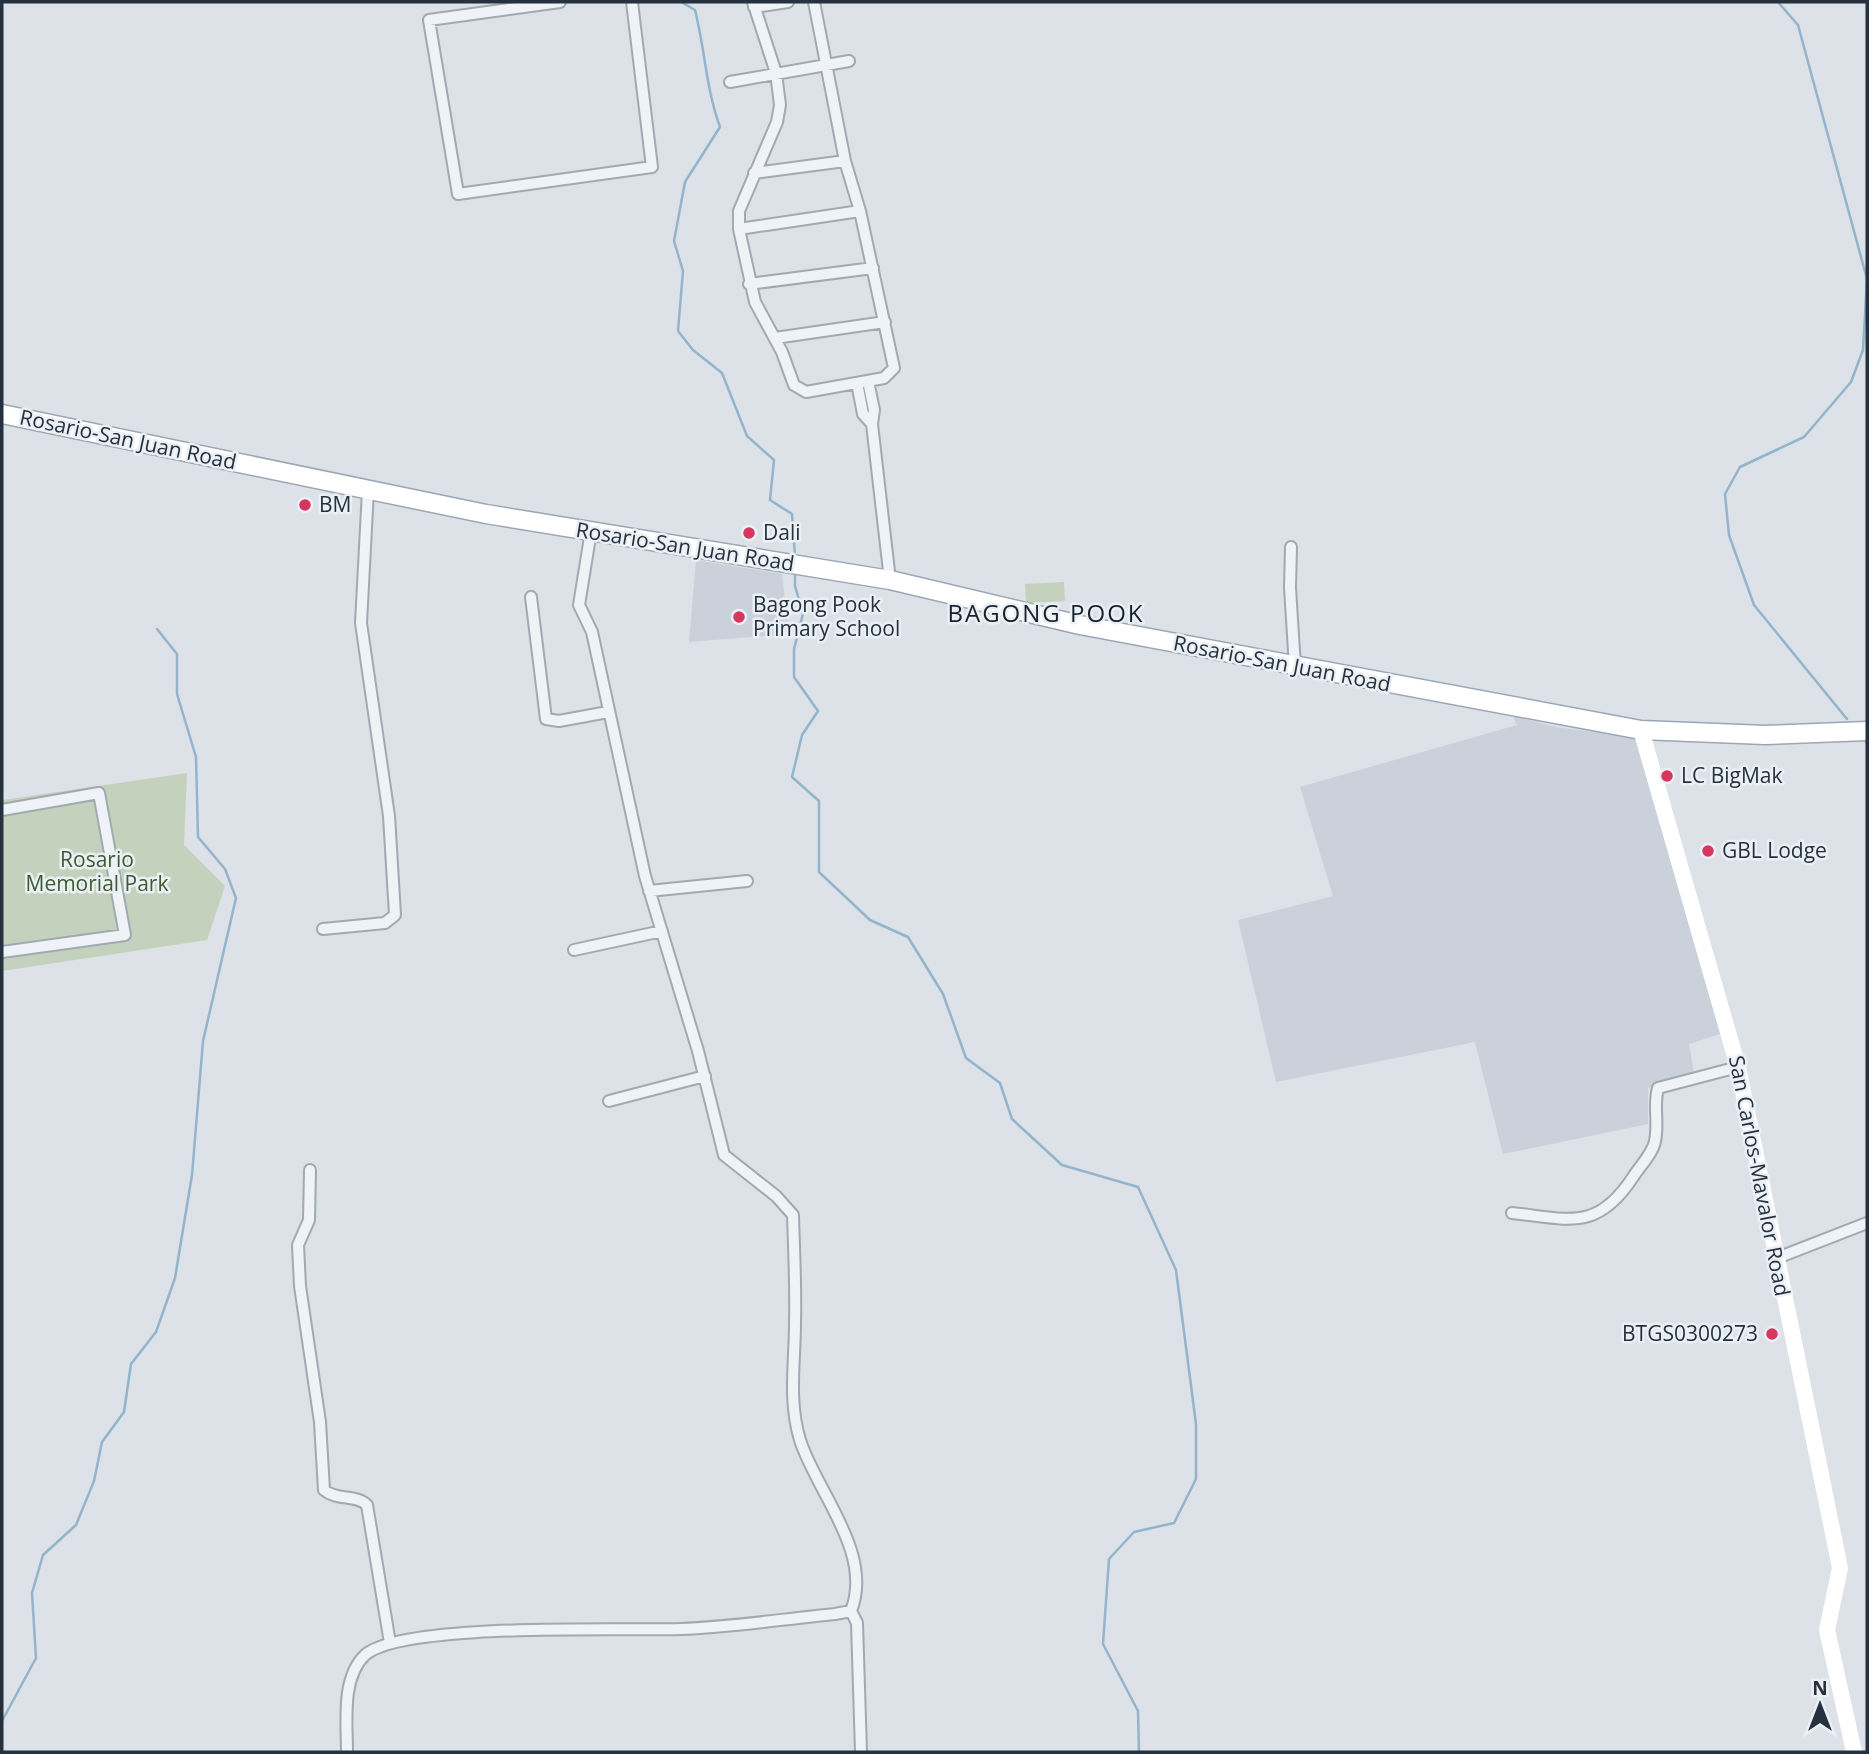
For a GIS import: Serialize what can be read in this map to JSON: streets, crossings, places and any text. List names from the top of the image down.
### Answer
{
  "streets": {
    "main road": ["Rosario-San Juan Road"],
    "street": ["San Carlos-Mavalor Road"]
  },
  "crossings": [
    ["Rosario-San Juan Road", "San Carlos-Mavalor Road"]
  ],
  "districts": ["BAGONG POOK"],
  "parks": ["Rosario Memorial Park"],
  "places": [
    "BM",
    "Dali",
    "Bagong Pook Primary School",
    "LC BigMak",
    "GBL Lodge",
    "BTGS0300273"
  ],
  "north": "top"
}
